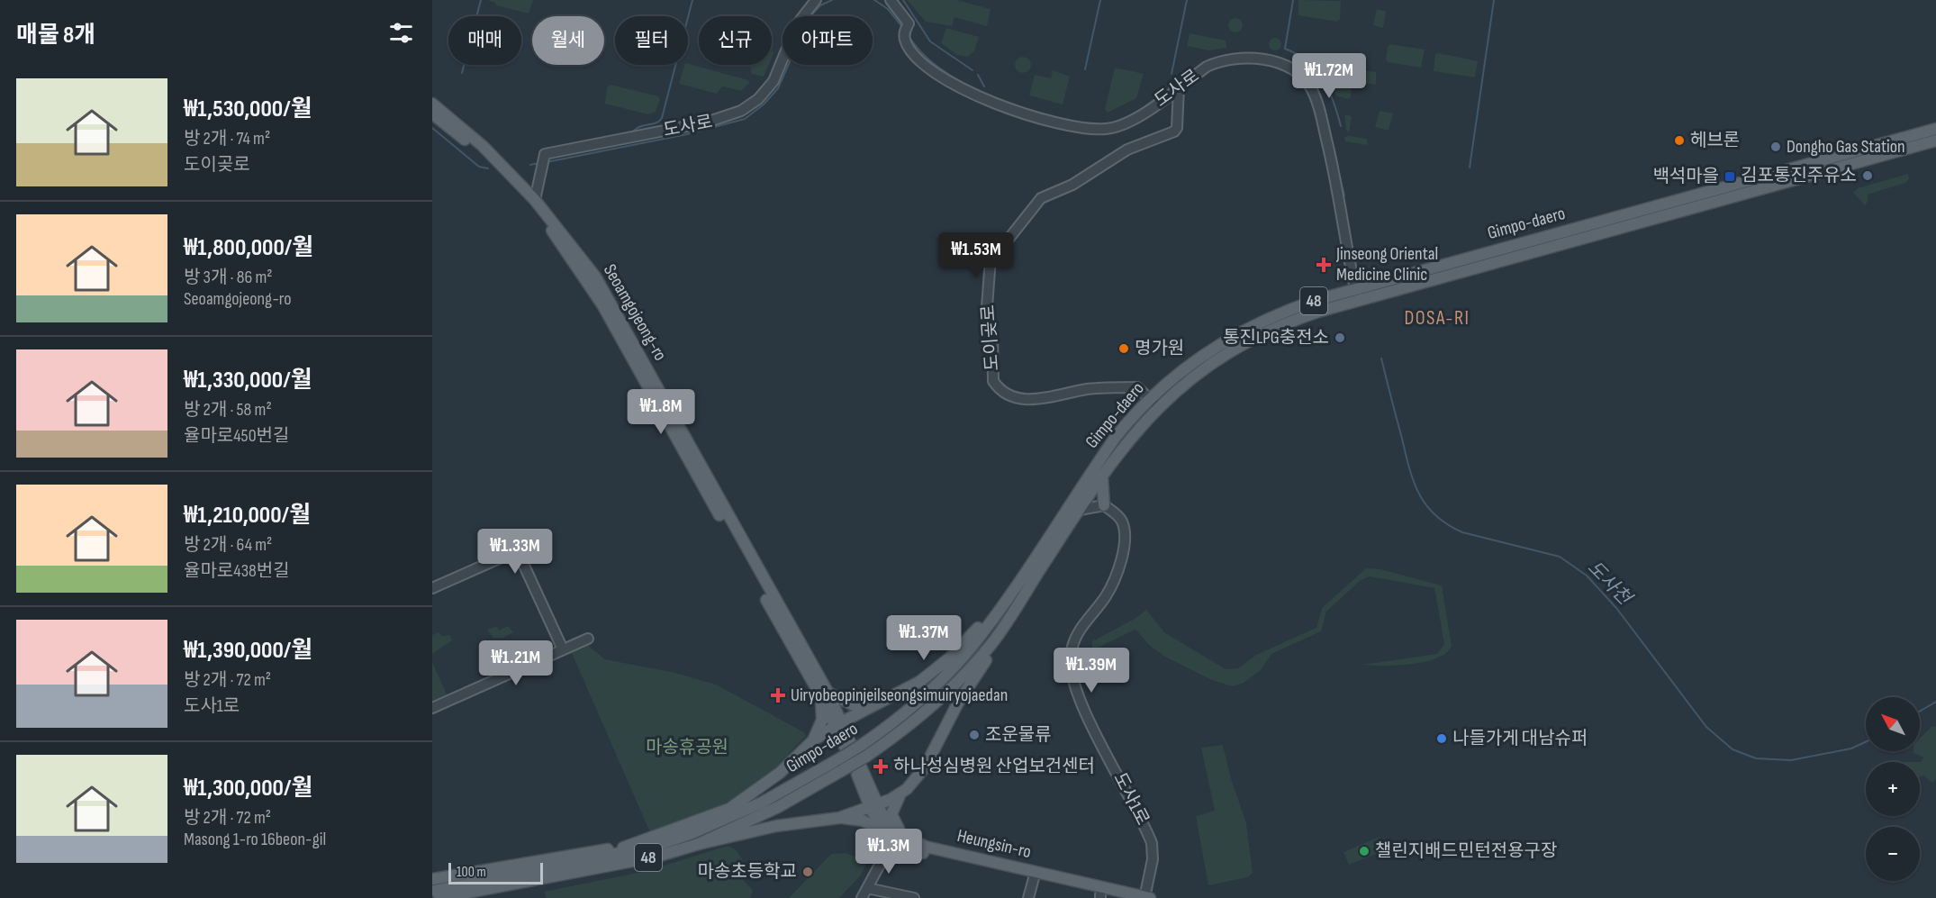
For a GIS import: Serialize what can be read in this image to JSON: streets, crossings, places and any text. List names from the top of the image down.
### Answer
{
  "streets": {
    "main road": [
      "Gimpo-daero",
      "48",
      "Seoamgojeong-ro",
      "Heungsin-ro"
    ],
    "street": ["도사로", "도이곶로", "도사1로"]
  },
  "crossings": [
    ["도사로", "Gimpo-daero"],
    ["도사로", "Seoamgojeong-ro"],
    ["도사로", "도이곶로"],
    ["Gimpo-daero", "도이곶로"],
    ["Seoamgojeong-ro", "Heungsin-ro"],
    ["도사1로", "Heungsin-ro"]
  ],
  "districts": ["DOSA-RI"],
  "water": ["도사천"],
  "parks": ["마송휴공원"],
  "places": {
    "other": [
      "헤브론",
      "Dongho Gas Station",
      "김포통진주유소",
      "통진LPG충전소",
      "명가원",
      "조운물류",
      "나들가게 대남슈퍼",
      "챌린지배드민턴전용구장",
      "마송초등학교"
    ],
    "transit": ["백석마을"],
    "health": ["Jinseong Oriental Medicine Clinic", "Uiryobeopinjeilseongsimuiryojaedan", "하나성심병원 산업보건센터"]
  },
  "scale_bar": "100 m",
  "north": "top left",
  "page": {
    "heading": "매물 8개",
    "chip": [
      "매매",
      "월세",
      "필터",
      "신규",
      "아파트"
    ],
    "price": [
      "₩1.72M",
      "₩1.53M",
      "₩1.8M",
      "₩1.33M",
      "₩1.37M",
      "₩1.21M",
      "₩1.39M",
      "₩1.3M"
    ],
    "list": [
      {
        "name": "₩1,530,000/월",
        "note": "방 2개 · 74 m² · 도이곶로"
      },
      {
        "name": "₩1,800,000/월",
        "note": "방 3개 · 86 m² · Seoamgojeong-ro"
      },
      {
        "name": "₩1,330,000/월",
        "note": "방 2개 · 58 m² · 율마로450번길"
      },
      {
        "name": "₩1,210,000/월",
        "note": "방 2개 · 64 m² · 율마로438번길"
      },
      {
        "name": "₩1,390,000/월",
        "note": "방 2개 · 72 m² · 도사1로"
      },
      {
        "name": "₩1,300,000/월",
        "note": "방 2개 · 72 m² · Masong 1-ro 16beon-gil"
      }
    ],
    "map_buttons": ["+", "−"],
    "scale": "100 m"
  }
}
